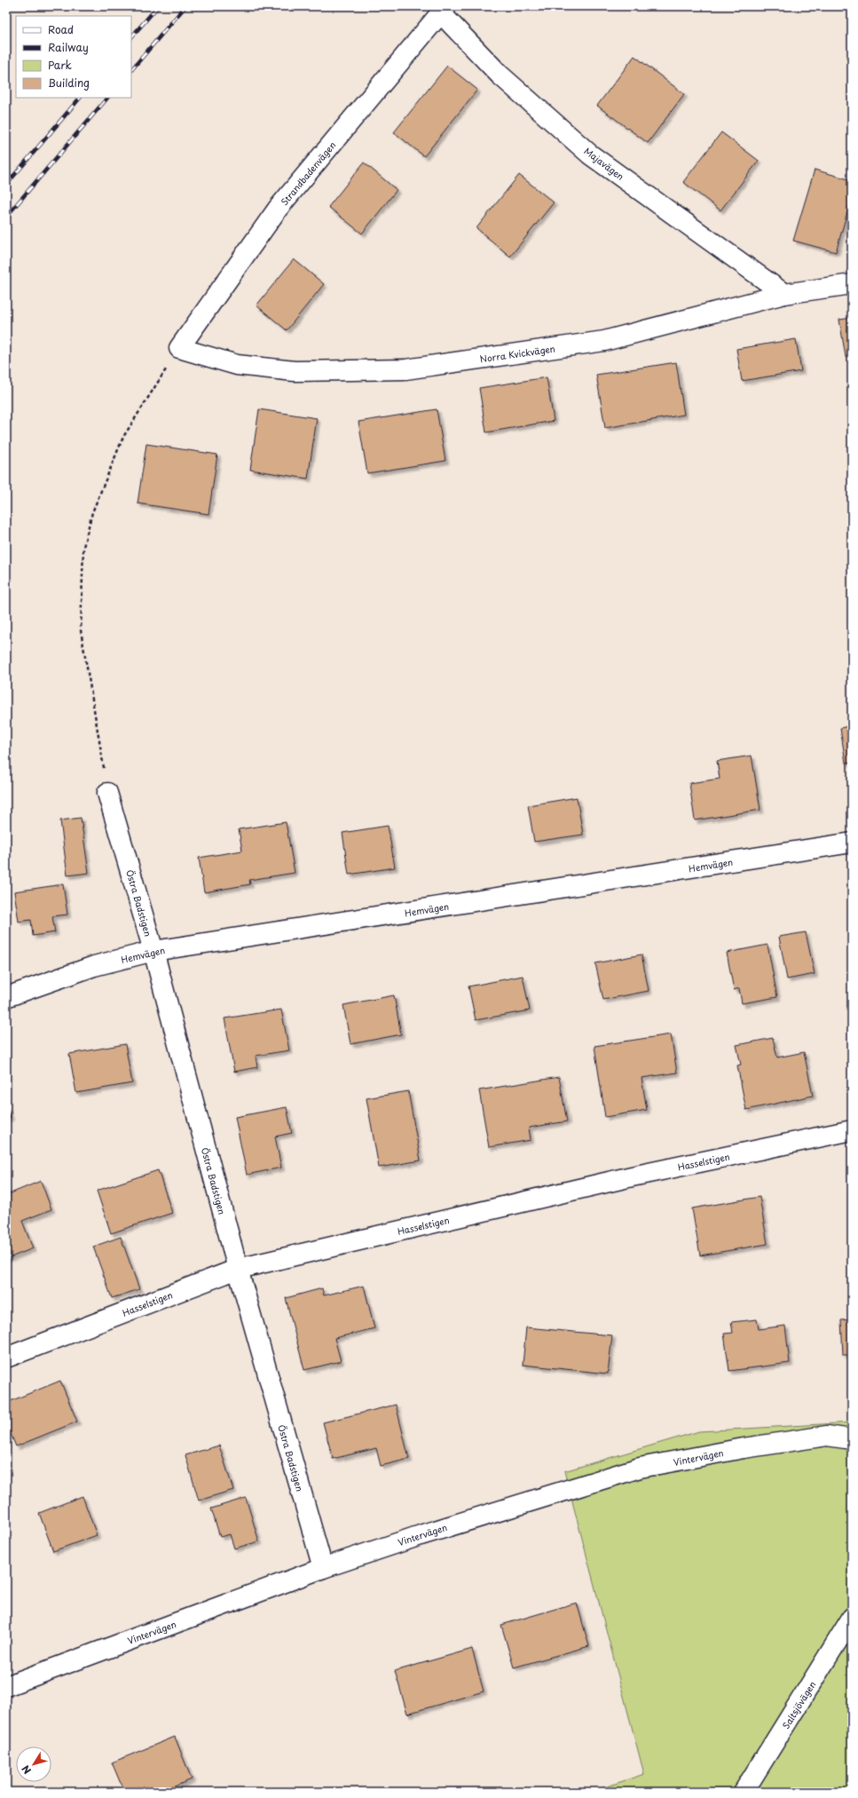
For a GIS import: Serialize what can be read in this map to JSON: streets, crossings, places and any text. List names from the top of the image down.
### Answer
{
  "streets": {
    "street": [
      "Majavägen",
      "Strandbadenvägen",
      "Norra Kvickvägen",
      "Hemvägen",
      "Östra Badstigen",
      "Hasselstigen",
      "Vintervägen",
      "Saltsjövägen"
    ]
  },
  "crossings": [
    ["Majavägen", "Strandbadenvägen"],
    ["Majavägen", "Norra Kvickvägen"],
    ["Strandbadenvägen", "Norra Kvickvägen"],
    ["Hemvägen", "Östra Badstigen"],
    ["Östra Badstigen", "Hasselstigen"],
    ["Östra Badstigen", "Vintervägen"]
  ],
  "legend": [
    "Road",
    "Railway",
    "Park",
    "Building"
  ],
  "north": "bottom left"
}
